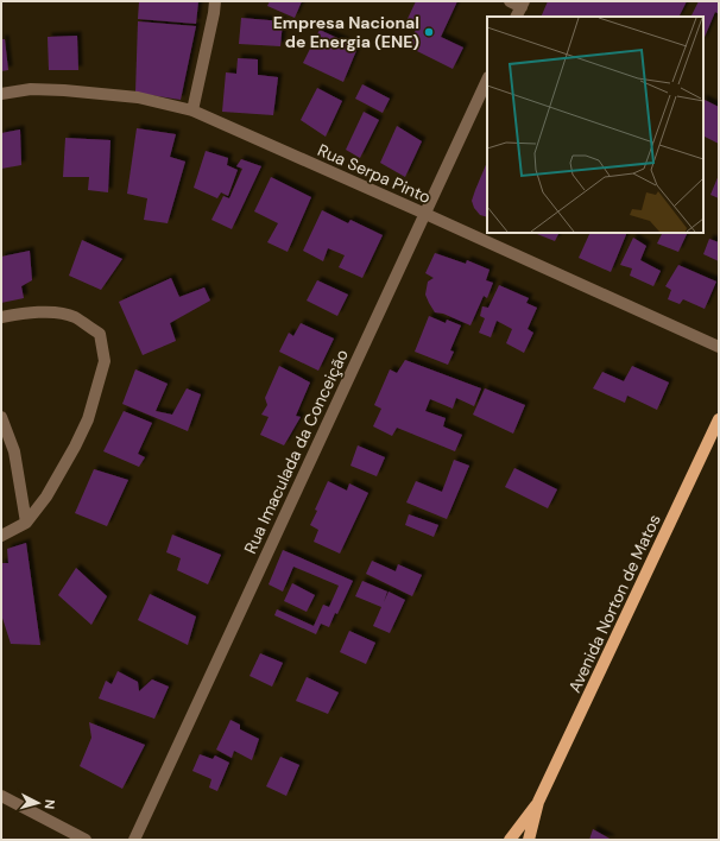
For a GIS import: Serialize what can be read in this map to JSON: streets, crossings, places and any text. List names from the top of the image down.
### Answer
{
  "streets": {
    "main road": ["Avenida Norton de Matos"],
    "street": ["Rua Serpa Pinto", "Rua Imaculada da Conceição"]
  },
  "crossings": [
    ["Rua Serpa Pinto", "Rua Imaculada da Conceição"]
  ],
  "places": ["Empresa Nacional de Energia (ENE)"],
  "north": "right"
}
